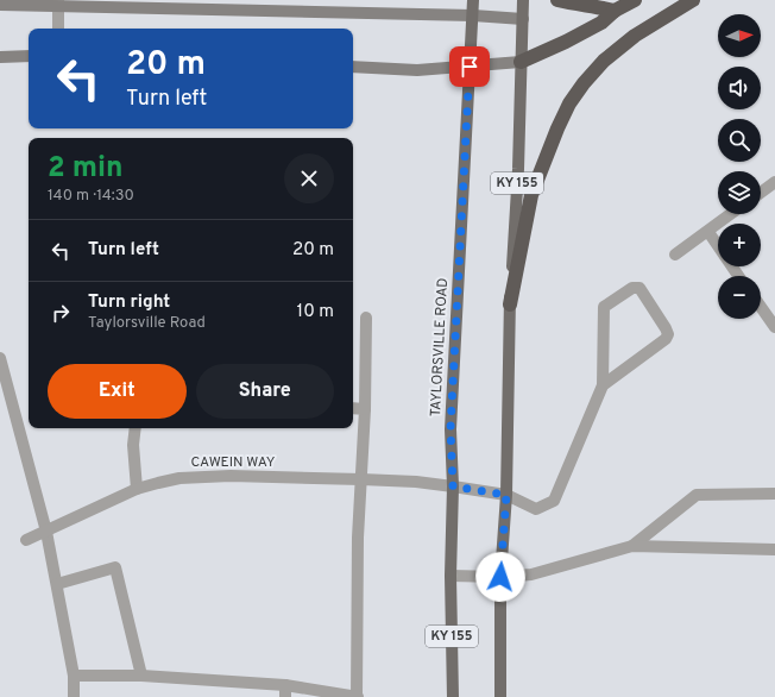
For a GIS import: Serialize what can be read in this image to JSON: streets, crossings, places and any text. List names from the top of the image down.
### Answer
{
  "streets": {
    "main road": ["KY 155", "TAYLORSVILLE ROAD"],
    "street": ["CAWEIN WAY"]
  },
  "crossings": [
    ["KY 155", "CAWEIN WAY"],
    ["TAYLORSVILLE ROAD", "CAWEIN WAY"]
  ],
  "north": "right",
  "page": {
    "map_buttons": ["+", "−"],
    "turn": ["20 m", "Turn left"],
    "heading": ["2 min", "140 m · 14:30"],
    "list": [
      {
        "name": "Turn left",
        "value": "20 m"
      },
      {
        "name": "Turn right",
        "note": "Taylorsville Road",
        "value": "10 m"
      }
    ],
    "buttons": ["Exit", "Share"]
  }
}
